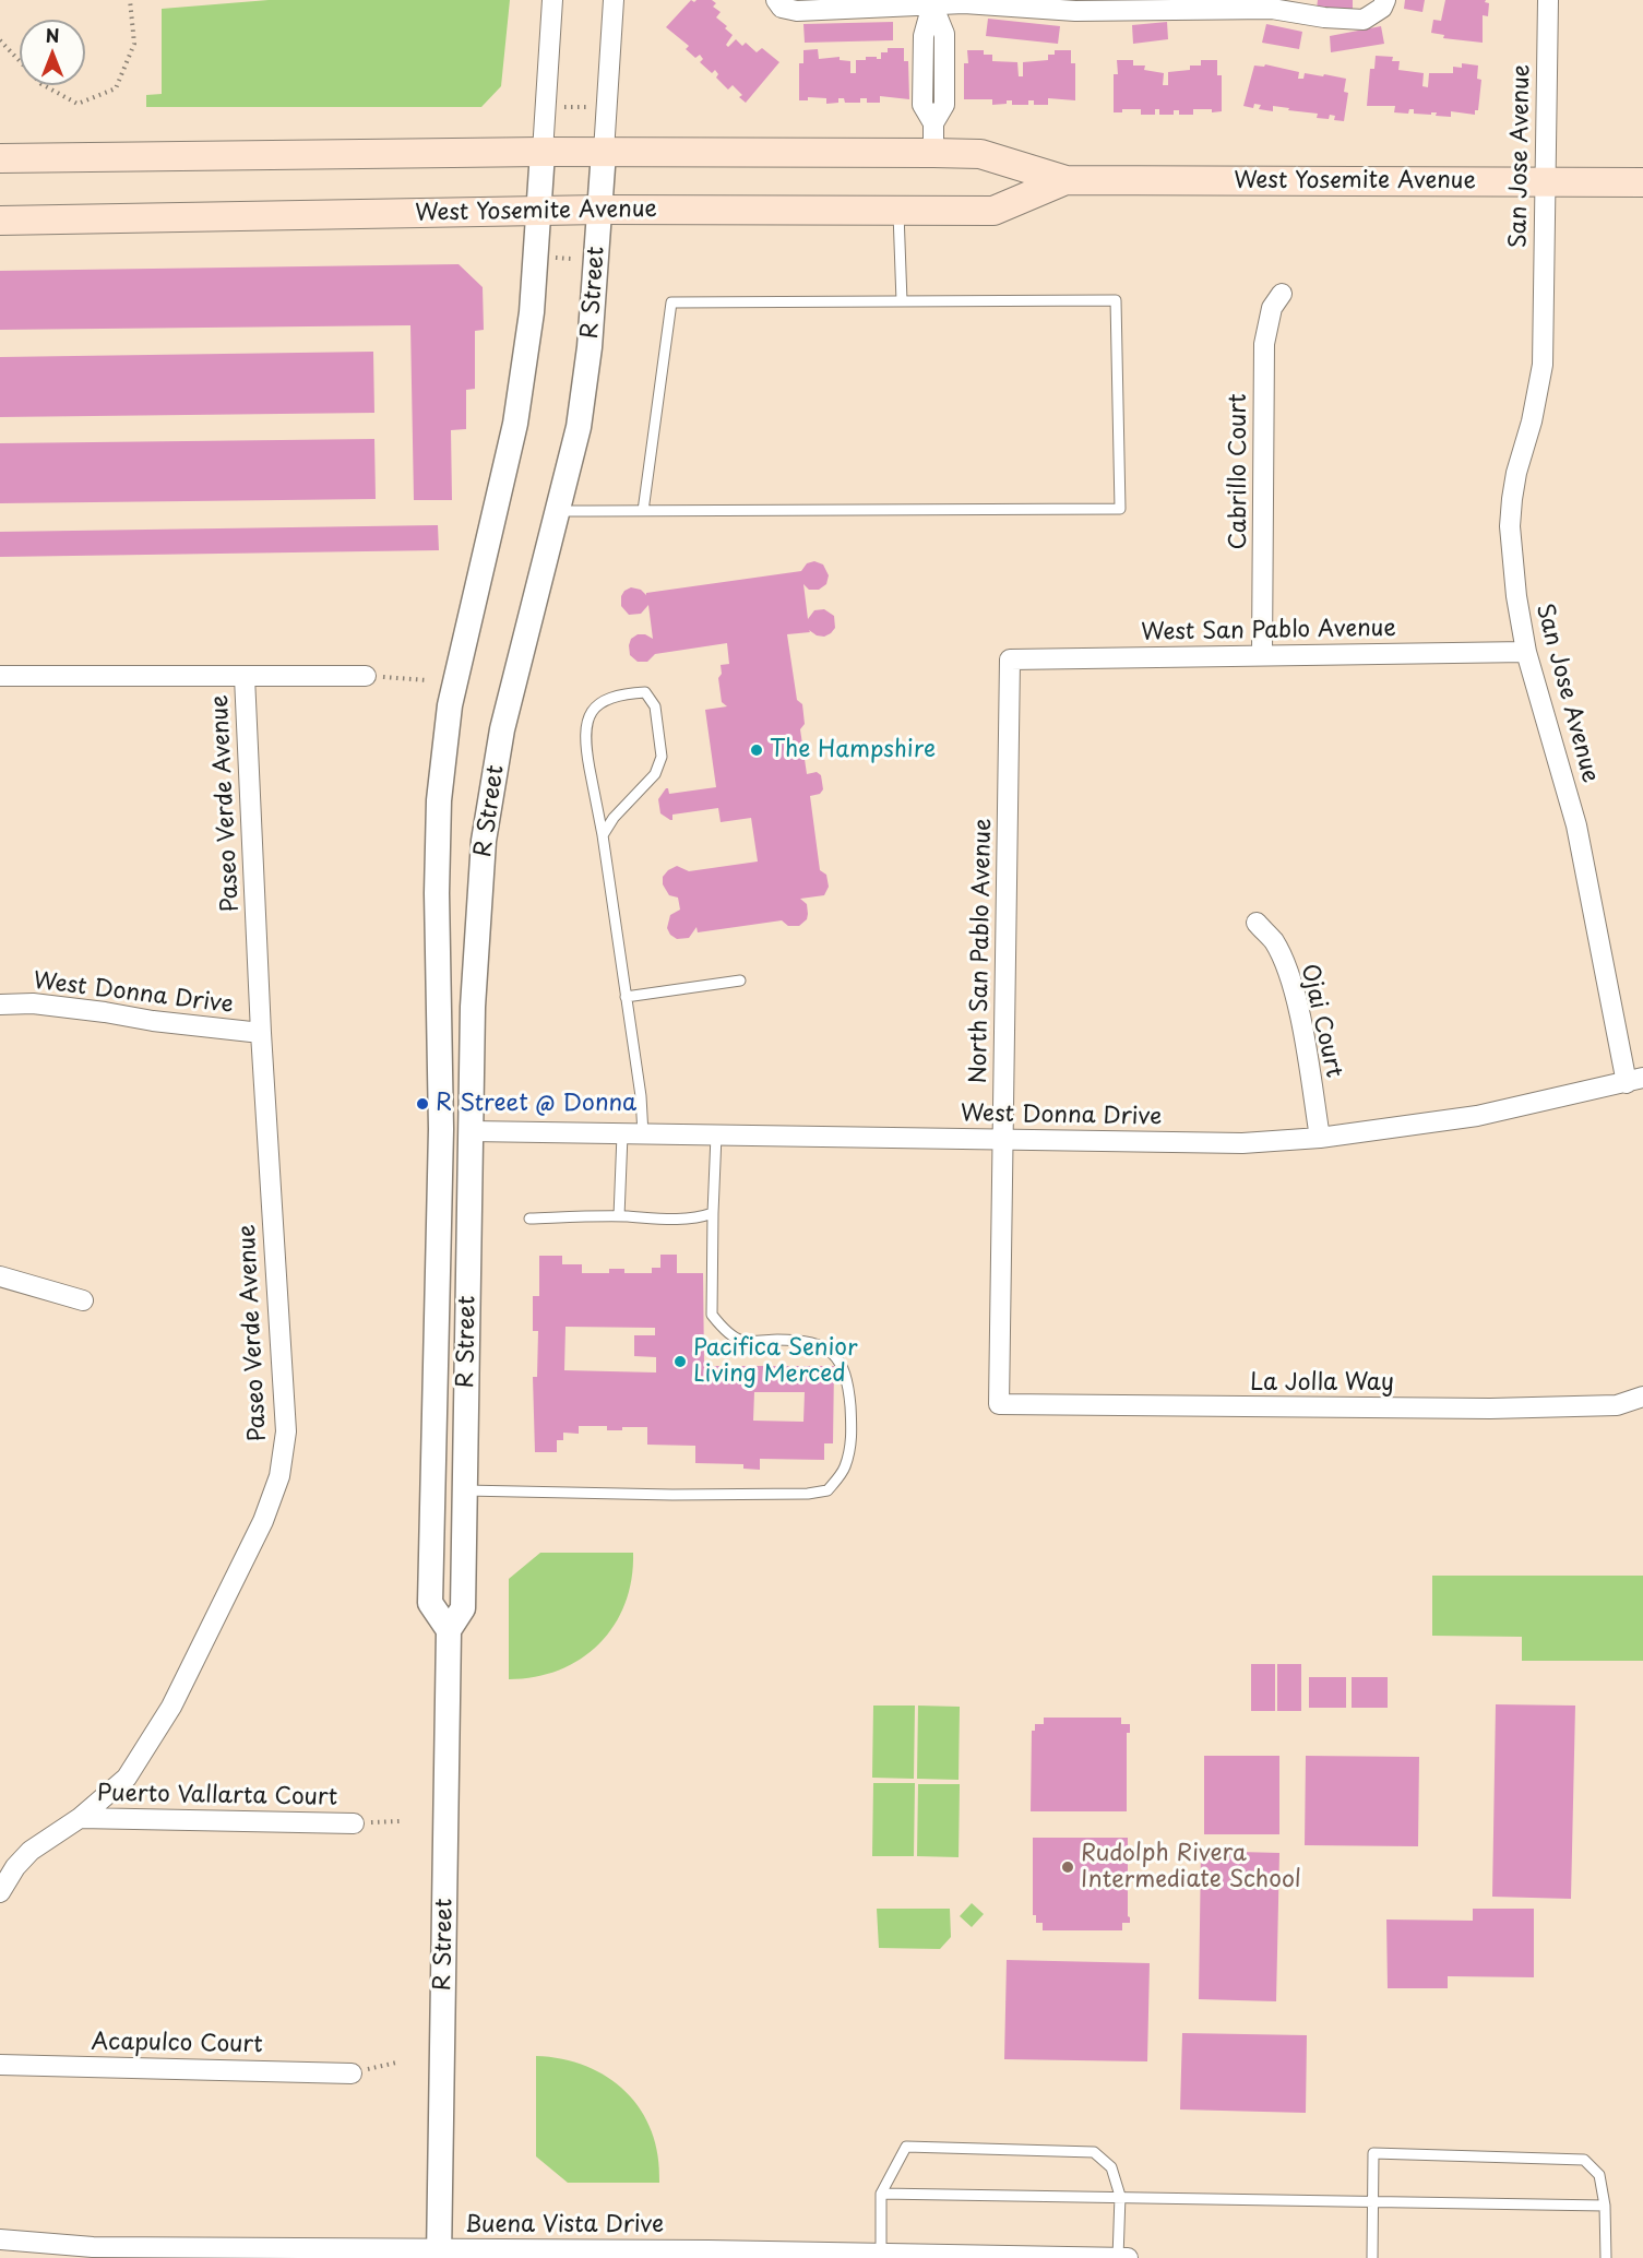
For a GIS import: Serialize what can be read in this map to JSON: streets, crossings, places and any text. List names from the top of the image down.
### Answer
{
  "streets": {
    "main road": ["West Yosemite Avenue"],
    "street": [
      "San Jose Avenue",
      "R Street",
      "Cabrillo Court",
      "West San Pablo Avenue",
      "Paseo Verde Avenue",
      "North San Pablo Avenue",
      "West Donna Drive",
      "Ojai Court",
      "La Jolla Way",
      "Puerto Vallarta Court",
      "Acapulco Court",
      "Buena Vista Drive"
    ]
  },
  "crossings": [
    ["San Jose Avenue", "West Yosemite Avenue"],
    ["San Jose Avenue", "West San Pablo Avenue"],
    ["San Jose Avenue", "West Donna Drive"],
    ["West Yosemite Avenue", "R Street"],
    ["R Street", "West Donna Drive"],
    ["R Street", "Buena Vista Drive"],
    ["Cabrillo Court", "West San Pablo Avenue"],
    ["West San Pablo Avenue", "North San Pablo Avenue"],
    ["Paseo Verde Avenue", "West Donna Drive"],
    ["Paseo Verde Avenue", "Puerto Vallarta Court"],
    ["North San Pablo Avenue", "West Donna Drive"],
    ["North San Pablo Avenue", "La Jolla Way"],
    ["West Donna Drive", "Ojai Court"]
  ],
  "places": [
    "The Hampshire",
    "R Street @ Donna",
    "Pacifica Senior Living Merced",
    "Rudolph Rivera Intermediate School"
  ],
  "north": "top"
}
